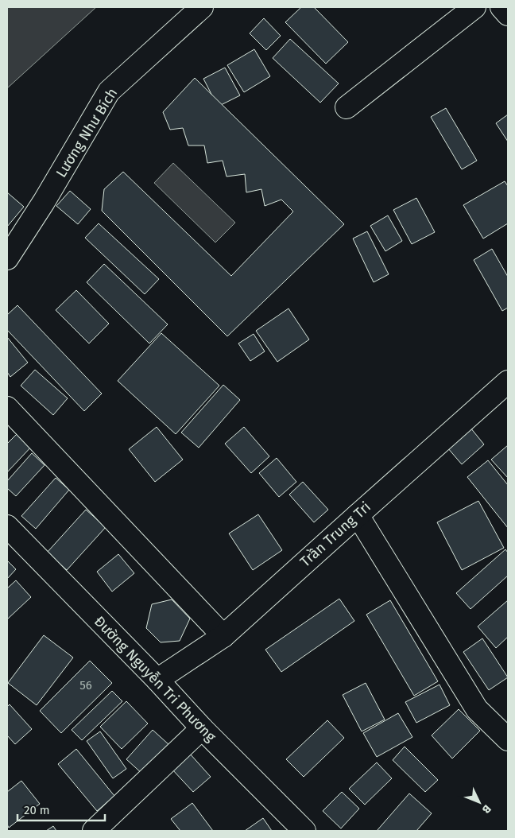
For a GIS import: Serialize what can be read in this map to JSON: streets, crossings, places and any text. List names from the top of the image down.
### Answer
{
  "streets": {
    "street": ["Lương Như Bích", "Trần Trung Tri", "Đường Nguyễn Tri Phương"]
  },
  "crossings": [
    ["Trần Trung Tri", "Đường Nguyễn Tri Phương"]
  ],
  "house_numbers": ["56"],
  "scale_bar": "20 m",
  "north": "bottom right"
}
